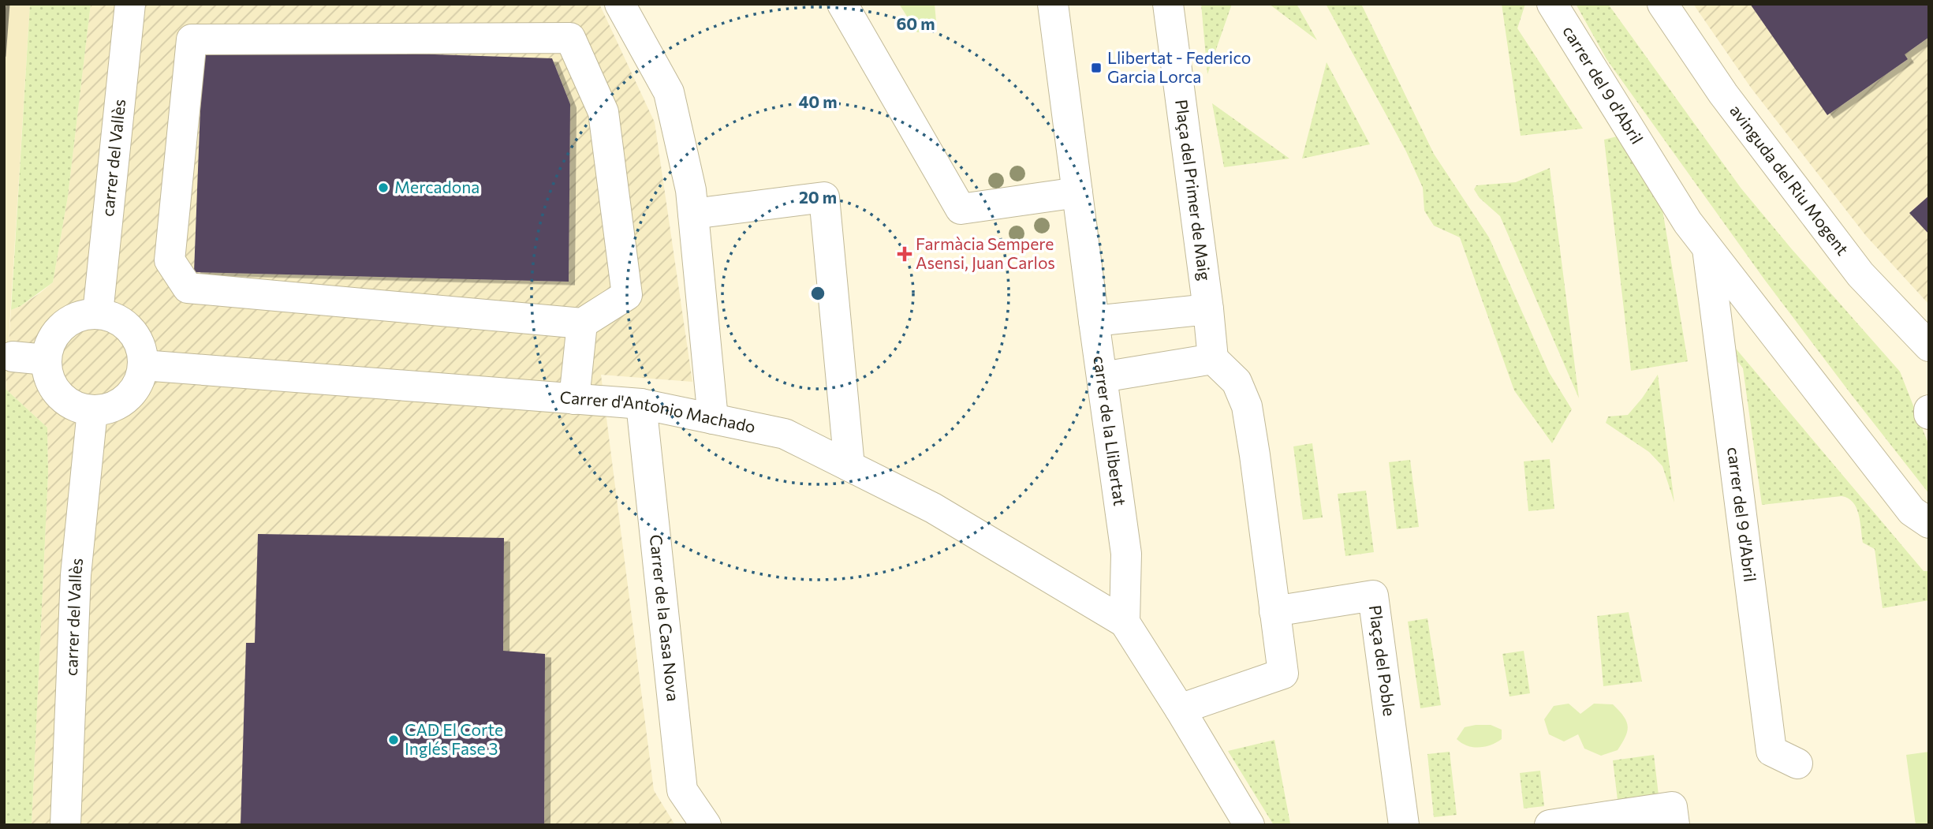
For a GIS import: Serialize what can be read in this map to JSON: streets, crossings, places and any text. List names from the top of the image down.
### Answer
{
  "streets": {
    "street": [
      "carrer del 9 d'Abril",
      "carrer del Vallès",
      "avinguda del Riu Mogent",
      "Plaça del Primer de Maig",
      "Carrer d'Antonio Machado",
      "carrer de la Llibertat",
      "Carrer de la Casa Nova",
      "Plaça del Poble"
    ]
  },
  "crossings": [
    ["carrer del Vallès", "Carrer d'Antonio Machado"],
    ["Carrer d'Antonio Machado", "carrer de la Llibertat"],
    ["Carrer d'Antonio Machado", "Carrer de la Casa Nova"]
  ],
  "places": {
    "transit": ["Llibertat - Federico Garcia Lorca"],
    "other": ["Mercadona", "CAD El Corte Inglés Fase 3"],
    "health": ["Farmàcia Sempere Asensi, Juan Carlos"]
  },
  "rings": ["60 m", "40 m", "20 m"]
}
